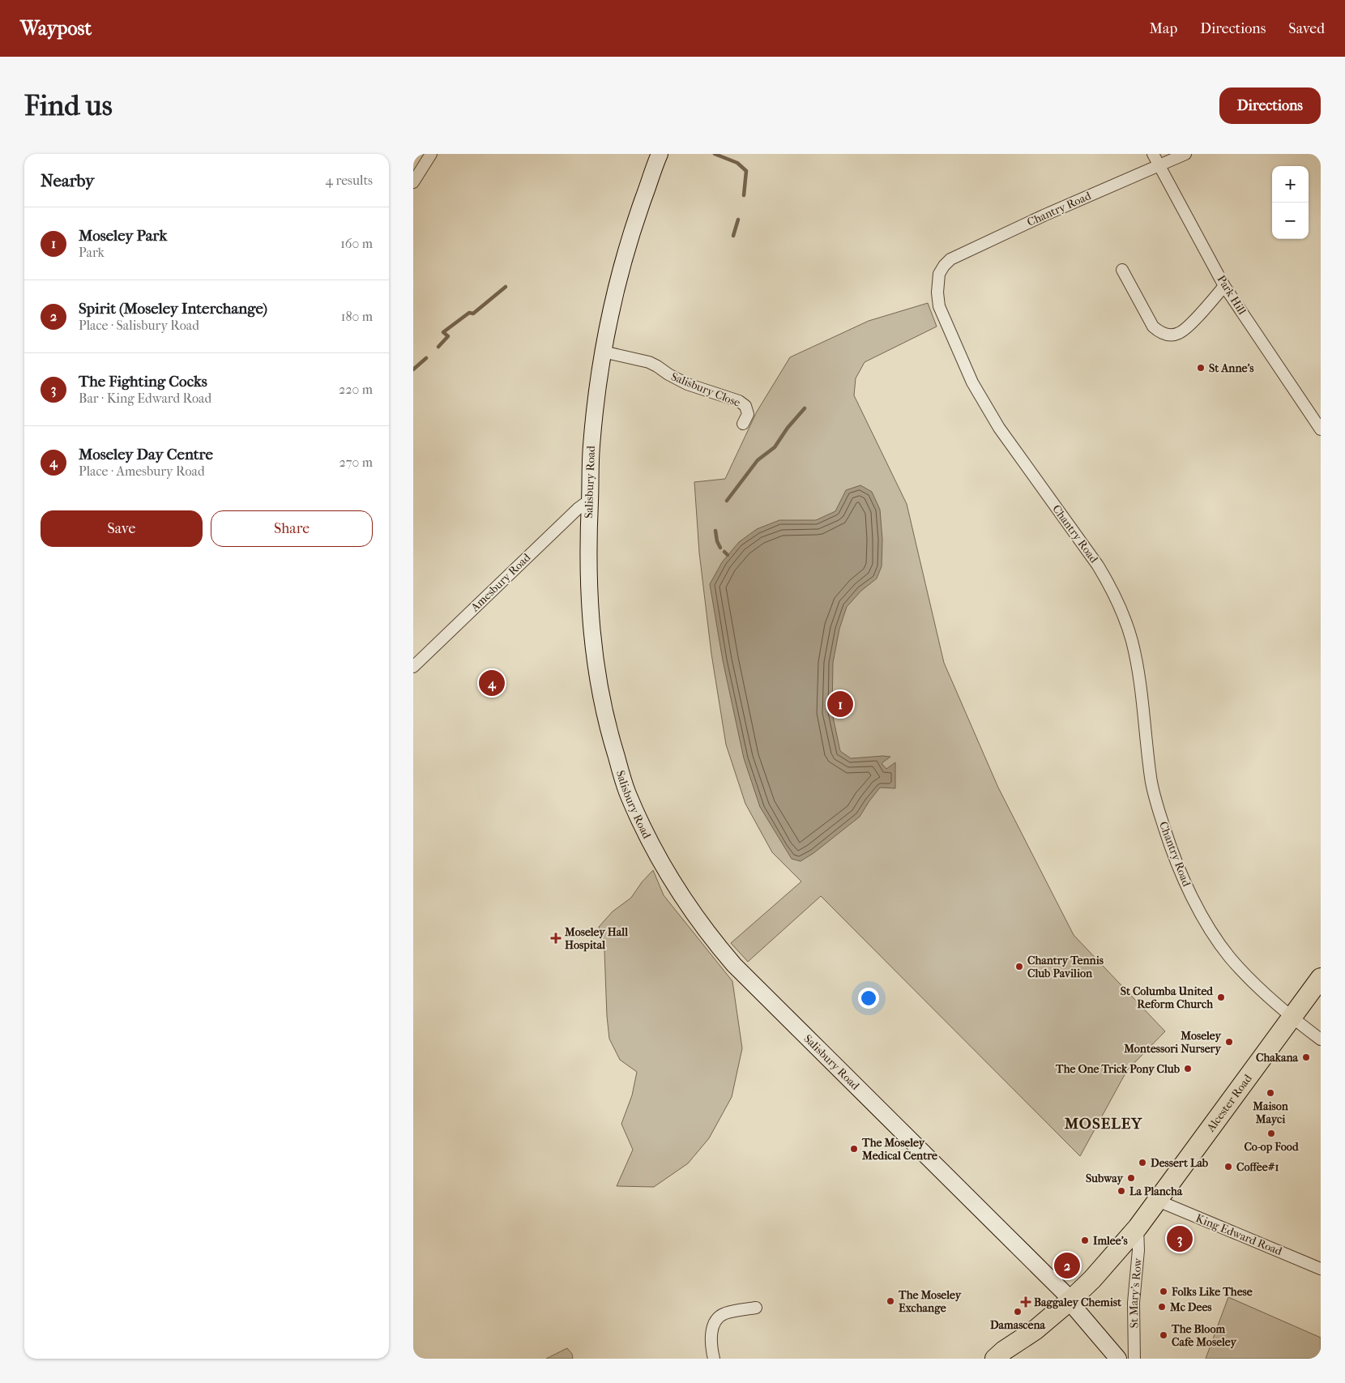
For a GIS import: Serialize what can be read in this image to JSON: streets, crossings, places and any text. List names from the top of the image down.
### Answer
{
  "streets": {
    "highway": ["Alcester Road"],
    "main road": ["Salisbury Road"],
    "street": [
      "Chantry Road",
      "Park Hill",
      "Salisbury Close",
      "Amesbury Road",
      "King Edward Road",
      "St Mary's Row"
    ]
  },
  "crossings": [
    ["Chantry Road", "Park Hill"],
    ["Chantry Road", "Alcester Road"],
    ["Salisbury Close", "Salisbury Road"],
    ["Salisbury Road", "Amesbury Road"],
    ["Salisbury Road", "Alcester Road"],
    ["Alcester Road", "King Edward Road"],
    ["Alcester Road", "St Mary's Row"]
  ],
  "districts": ["MOSELEY"],
  "places": {
    "other": [
      "St Anne's",
      "Chantry Tennis Club Pavilion",
      "St Columba United Reform Church",
      "Moseley Montessori Nursery",
      "Chakana",
      "The One Trick Pony Club",
      "Maison Mayci",
      "Co-op Food",
      "The Moseley Medical Centre",
      "Dessert Lab",
      "Coffee#1",
      "Subway",
      "La Plancha",
      "Imlee's",
      "Folks Like These",
      "The Moseley Exchange",
      "Mc Dees",
      "Damascena",
      "The Bloom Cafe Moseley"
    ],
    "health": ["Moseley Hall Hospital", "Baggaley Chemist"]
  },
  "page": {
    "header": "Waypost",
    "nav": ["Map", "Directions", "Saved"],
    "buttons": [
      "Directions",
      ["Save", "Share"]
    ],
    "title": "Find us",
    "heading": ["Nearby", "4 results"],
    "map_buttons": ["+", "−"],
    "list": [
      {
        "mark": "1",
        "name": "Moseley Park",
        "note": "Park",
        "value": "160 m"
      },
      {
        "mark": "2",
        "name": "Spirit (Moseley Interchange)",
        "note": "Place · Salisbury Road",
        "value": "180 m"
      },
      {
        "mark": "3",
        "name": "The Fighting Cocks",
        "note": "Bar · King Edward Road",
        "value": "220 m"
      },
      {
        "mark": "4",
        "name": "Moseley Day Centre",
        "note": "Place · Amesbury Road",
        "value": "270 m"
      }
    ],
    "pins": [
      "4",
      "1",
      "3",
      "2"
    ]
  }
}
